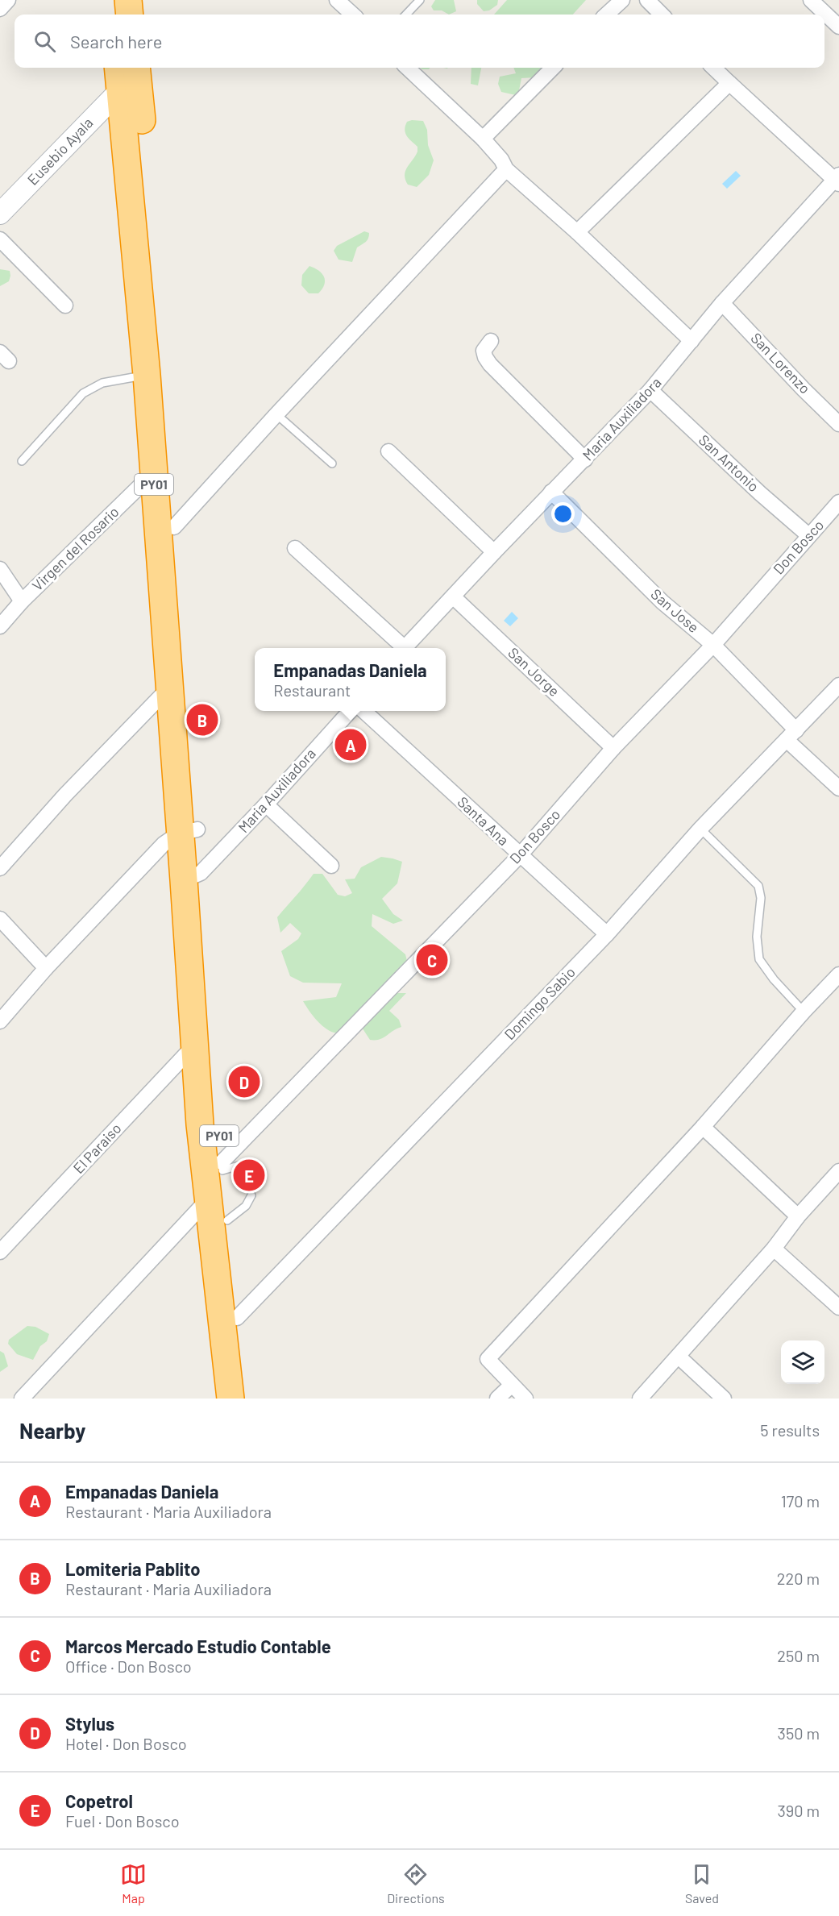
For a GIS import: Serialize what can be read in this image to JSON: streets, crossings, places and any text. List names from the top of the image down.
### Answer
{
  "streets": {
    "highway": ["PY01"],
    "main road": ["Eusebio Ayala"],
    "street": [
      "San Lorenzo",
      "Maria Auxiliadora",
      "San Antonio",
      "Don Bosco",
      "Virgen del Rosario",
      "San Jose",
      "San Jorge",
      "Santa Ana",
      "Domingo Sabio",
      "El Paraiso"
    ]
  },
  "crossings": [
    ["Eusebio Ayala", "PY01"],
    ["San Lorenzo", "Maria Auxiliadora"],
    ["Maria Auxiliadora", "San Antonio"],
    ["Maria Auxiliadora", "PY01"],
    ["Maria Auxiliadora", "San Jose"],
    ["Maria Auxiliadora", "San Jorge"],
    ["San Antonio", "Don Bosco"],
    ["PY01", "Don Bosco"],
    ["PY01", "Virgen del Rosario"],
    ["PY01", "Domingo Sabio"],
    ["PY01", "El Paraiso"],
    ["Don Bosco", "San Jose"],
    ["Don Bosco", "San Jorge"],
    ["Don Bosco", "Santa Ana"],
    ["San Jose", "Domingo Sabio"],
    ["Santa Ana", "Domingo Sabio"]
  ],
  "page": {
    "search": "Search here",
    "popup": ["Empanadas Daniela", "Restaurant"],
    "pins": [
      "B",
      "A",
      "C",
      "D",
      "E"
    ],
    "heading": ["Nearby", "5 results"],
    "list": [
      {
        "mark": "A",
        "name": "Empanadas Daniela",
        "note": "Restaurant · Maria Auxiliadora",
        "value": "170 m"
      },
      {
        "mark": "B",
        "name": "Lomiteria Pablito",
        "note": "Restaurant · Maria Auxiliadora",
        "value": "220 m"
      },
      {
        "mark": "C",
        "name": "Marcos Mercado Estudio Contable",
        "note": "Office · Don Bosco",
        "value": "250 m"
      },
      {
        "mark": "D",
        "name": "Stylus",
        "note": "Hotel · Don Bosco",
        "value": "350 m"
      },
      {
        "mark": "E",
        "name": "Copetrol",
        "note": "Fuel · Don Bosco",
        "value": "390 m"
      }
    ],
    "nav": ["Map", "Directions", "Saved"]
  }
}
